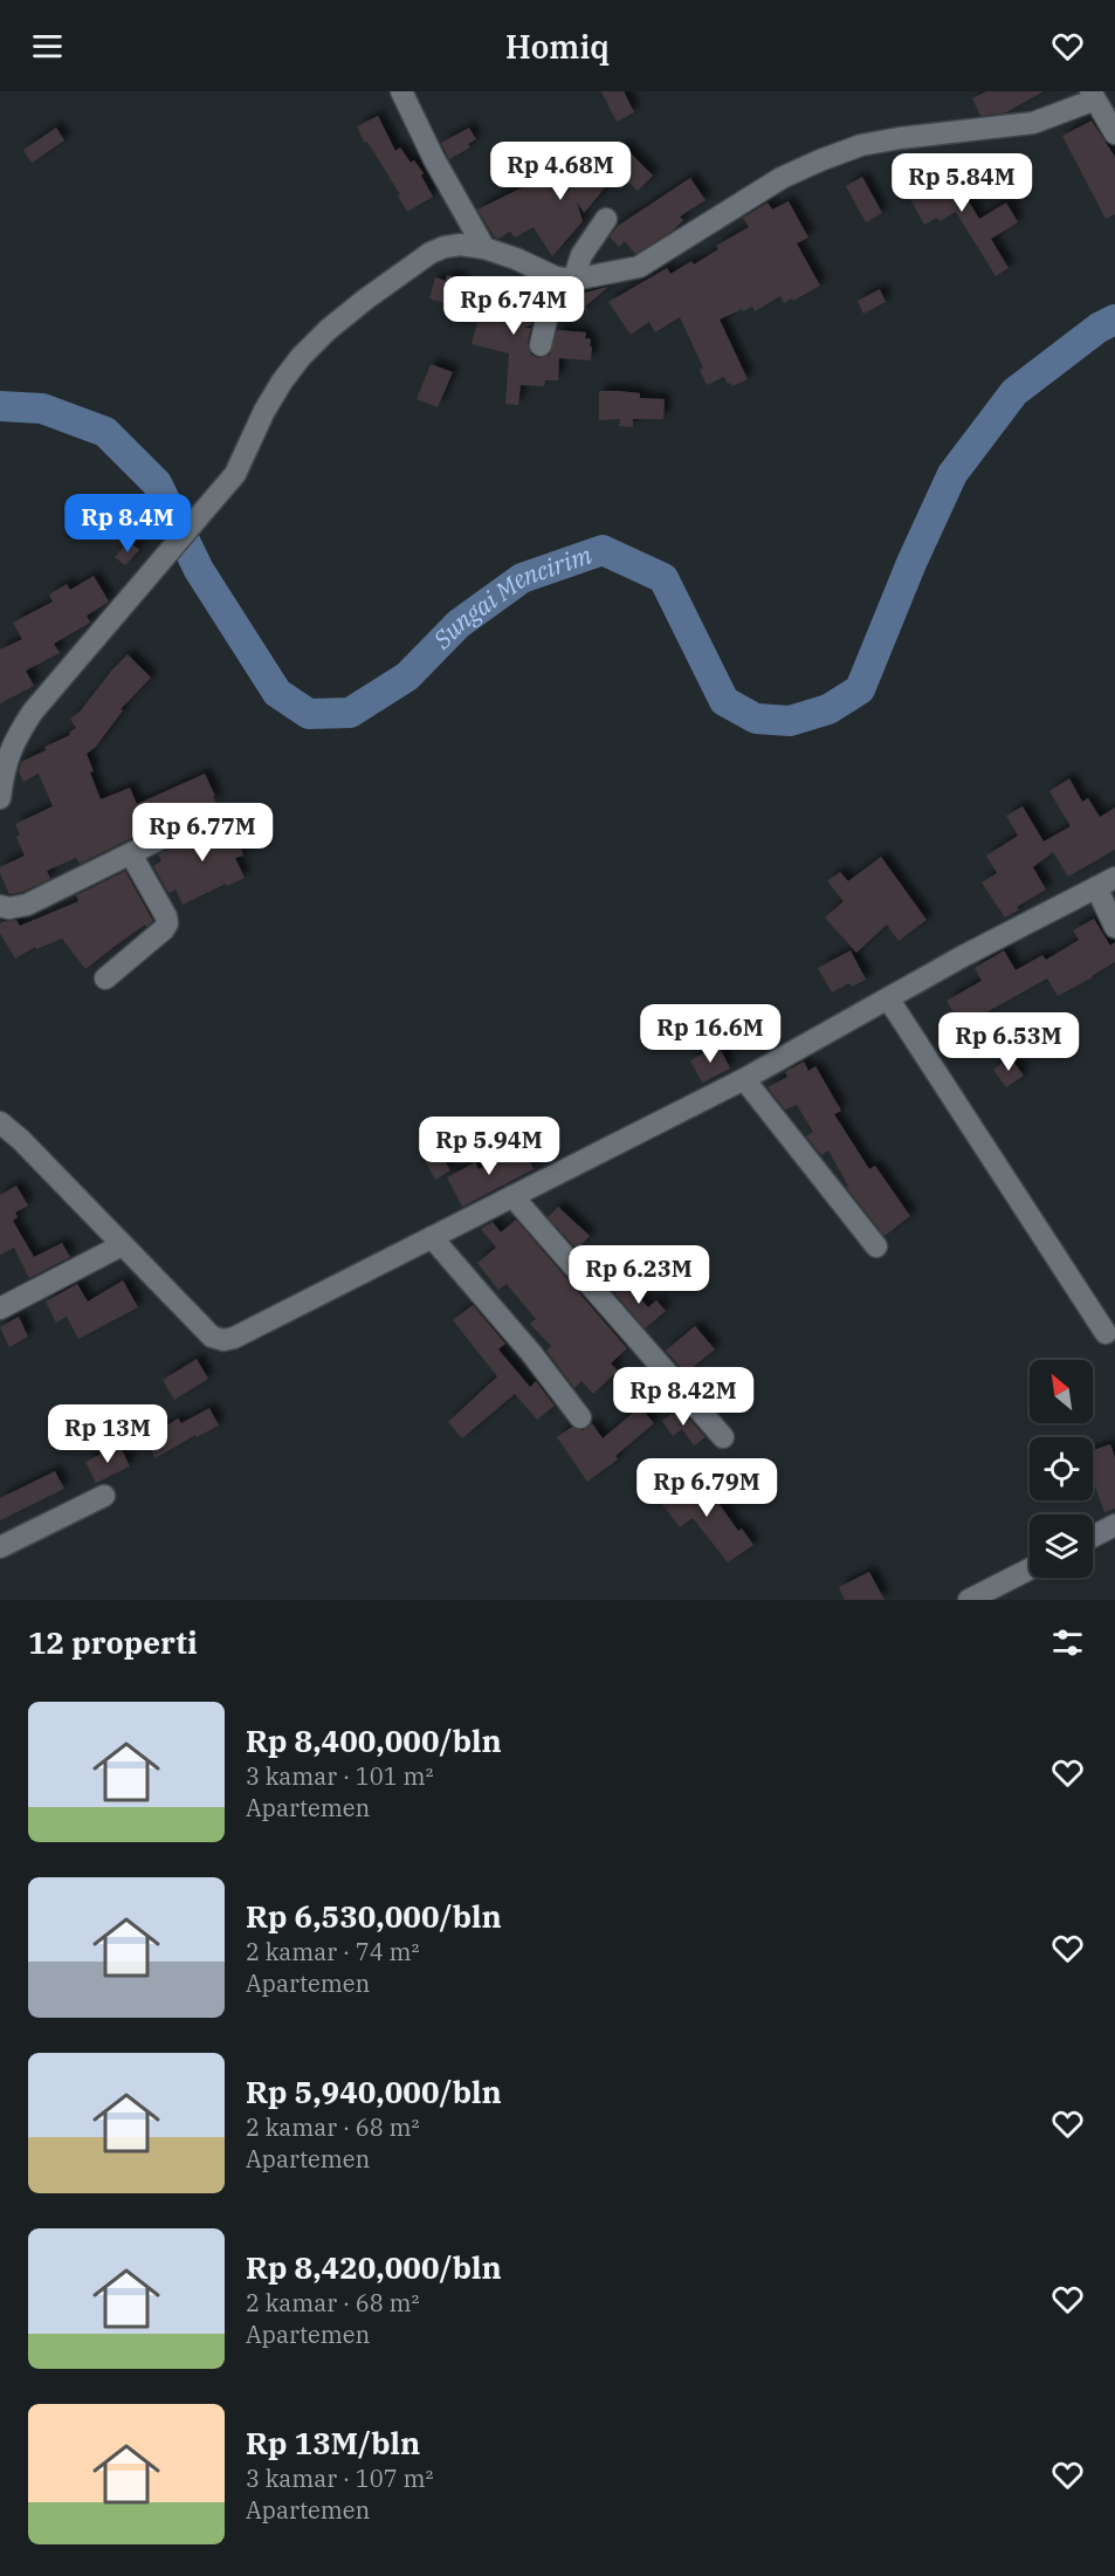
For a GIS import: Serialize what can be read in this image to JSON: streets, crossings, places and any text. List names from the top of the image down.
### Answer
{
  "water": ["Sungai Mencirim"],
  "north": "top left",
  "page": {
    "header": "Homiq",
    "price": [
      "Rp 4.68M",
      "Rp 5.84M",
      "Rp 6.74M",
      "Rp 8.4M",
      "Rp 6.77M",
      "Rp 16.6M",
      "Rp 6.53M",
      "Rp 5.94M",
      "Rp 6.23M",
      "Rp 8.42M",
      "Rp 13M",
      "Rp 6.79M"
    ],
    "heading": "12 properti",
    "list": [
      {
        "name": "Rp 8,400,000/bln",
        "note": "3 kamar · 101 m² · Apartemen"
      },
      {
        "name": "Rp 6,530,000/bln",
        "note": "2 kamar · 74 m² · Apartemen"
      },
      {
        "name": "Rp 5,940,000/bln",
        "note": "2 kamar · 68 m² · Apartemen"
      },
      {
        "name": "Rp 8,420,000/bln",
        "note": "2 kamar · 68 m² · Apartemen"
      },
      {
        "name": "Rp 13M/bln",
        "note": "3 kamar · 107 m² · Apartemen"
      }
    ]
  }
}
